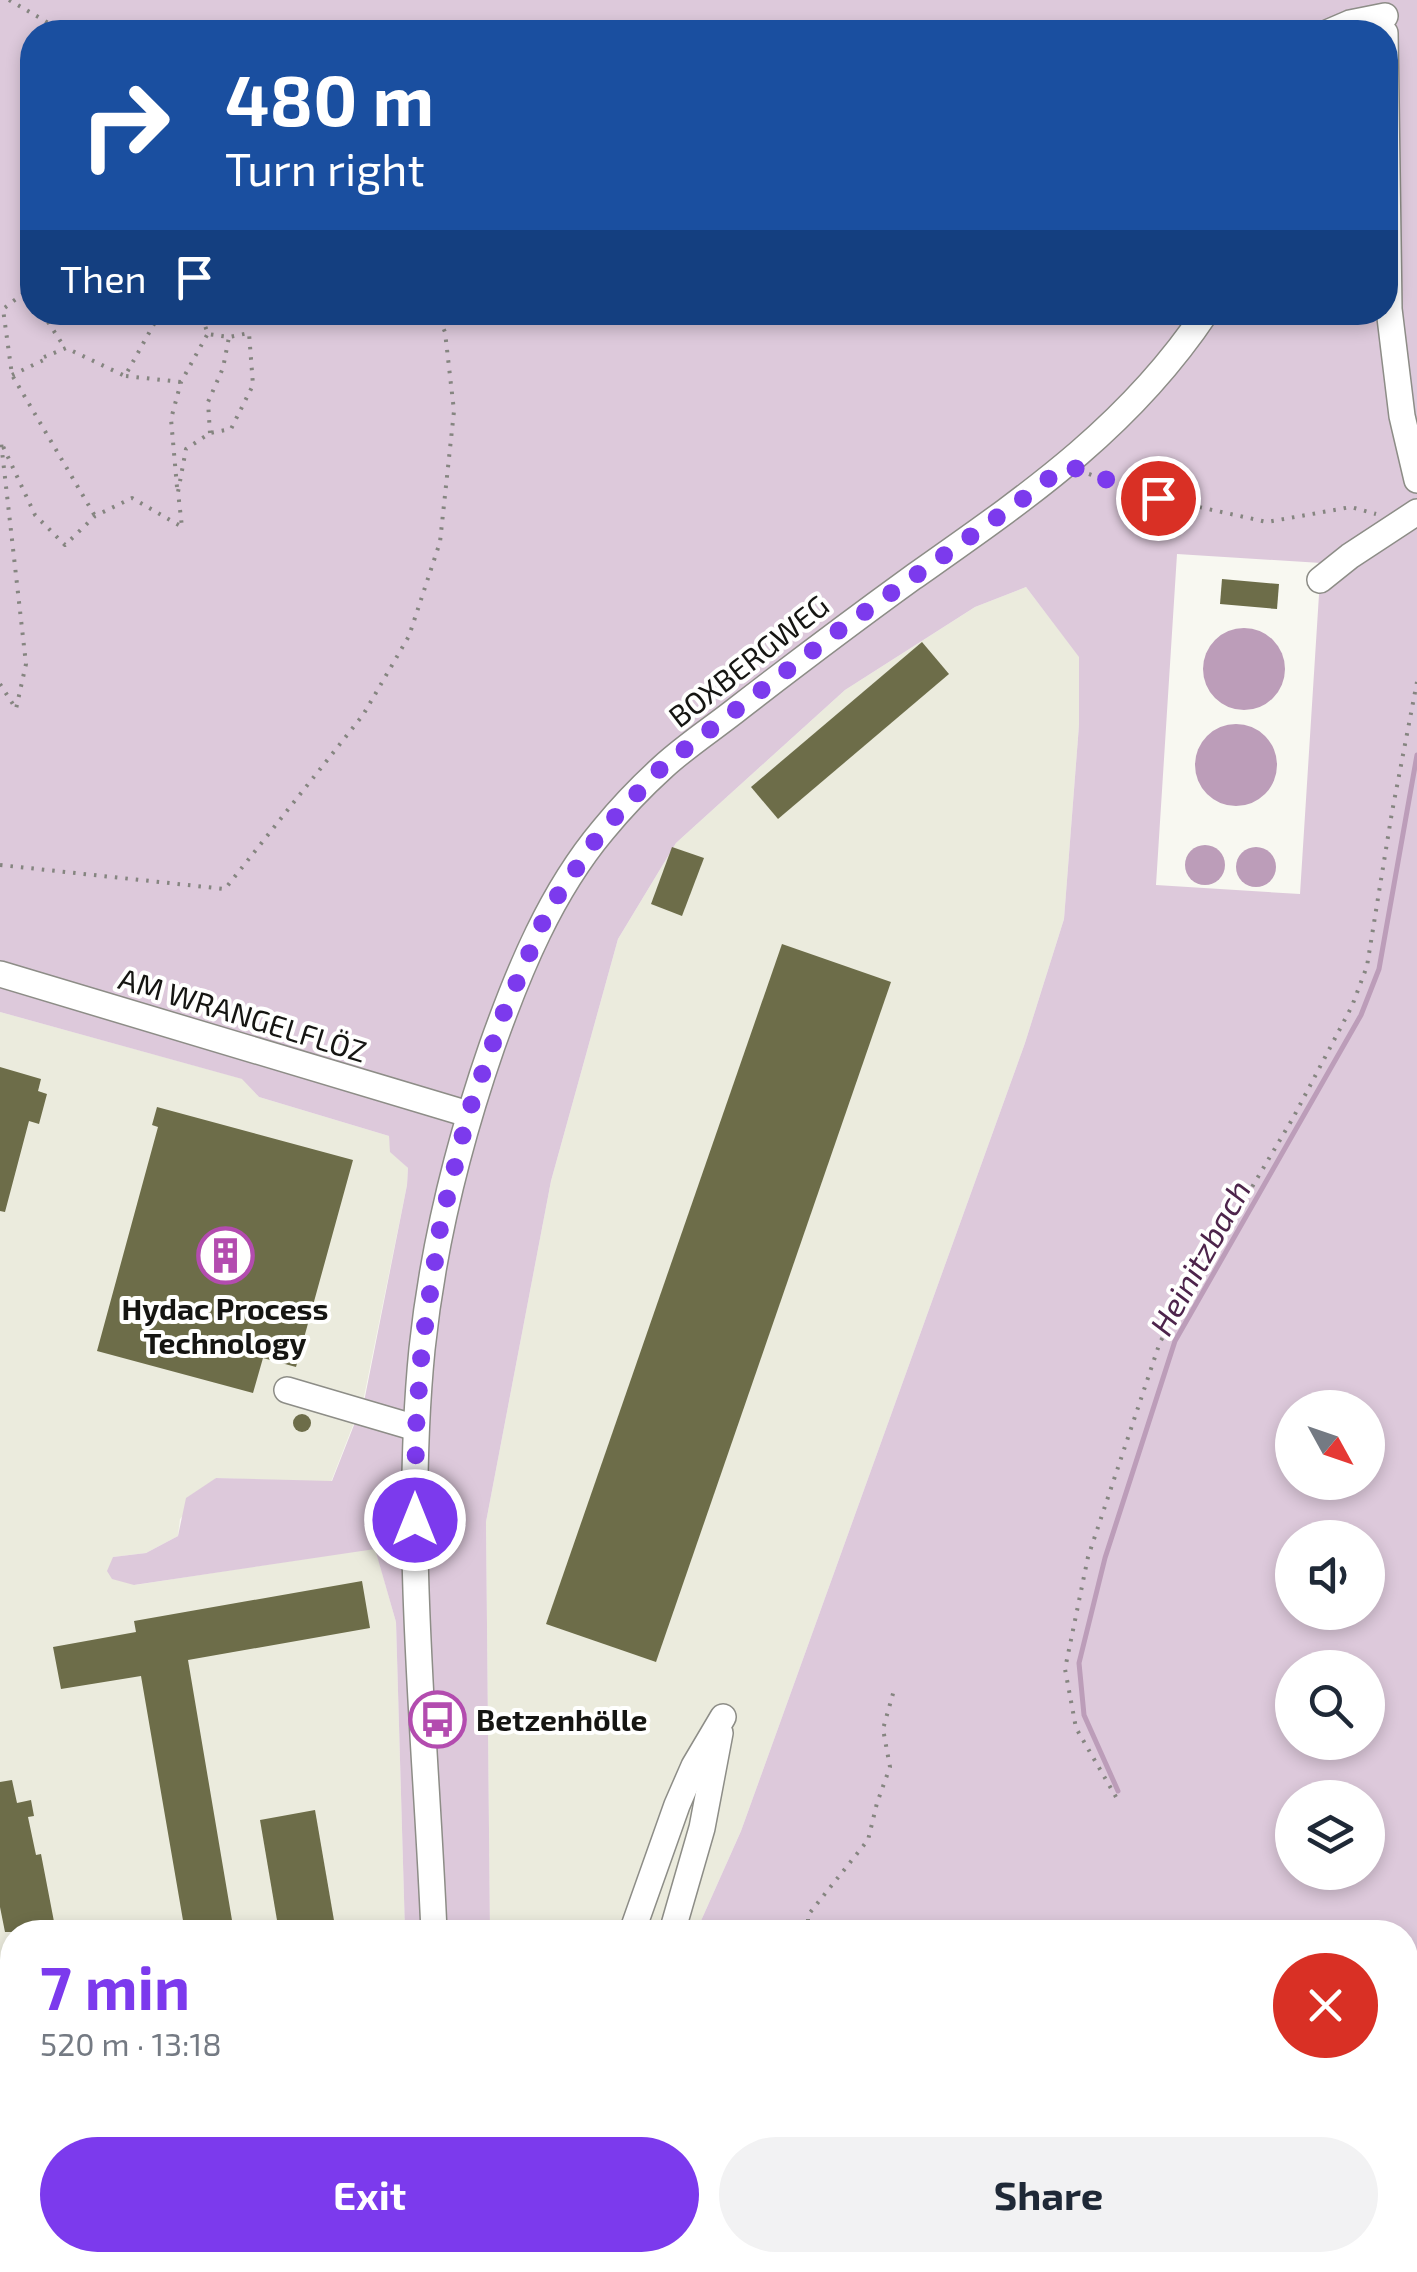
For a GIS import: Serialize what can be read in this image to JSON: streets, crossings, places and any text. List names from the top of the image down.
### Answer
{
  "streets": {
    "street": ["BOXBERGWEG", "AM WRANGELFLÖZ"]
  },
  "crossings": [
    ["BOXBERGWEG", "AM WRANGELFLÖZ"]
  ],
  "water": ["Heinitzbach"],
  "places": {
    "building": ["Hydac Process Technology"],
    "bus stop": ["Betzenhölle"]
  },
  "north": "bottom right",
  "page": {
    "turn": ["480 m", "Turn right"],
    "then": "Then",
    "heading": ["7 min", "520 m · 13:18"],
    "buttons": ["Exit", "Share"]
  }
}
